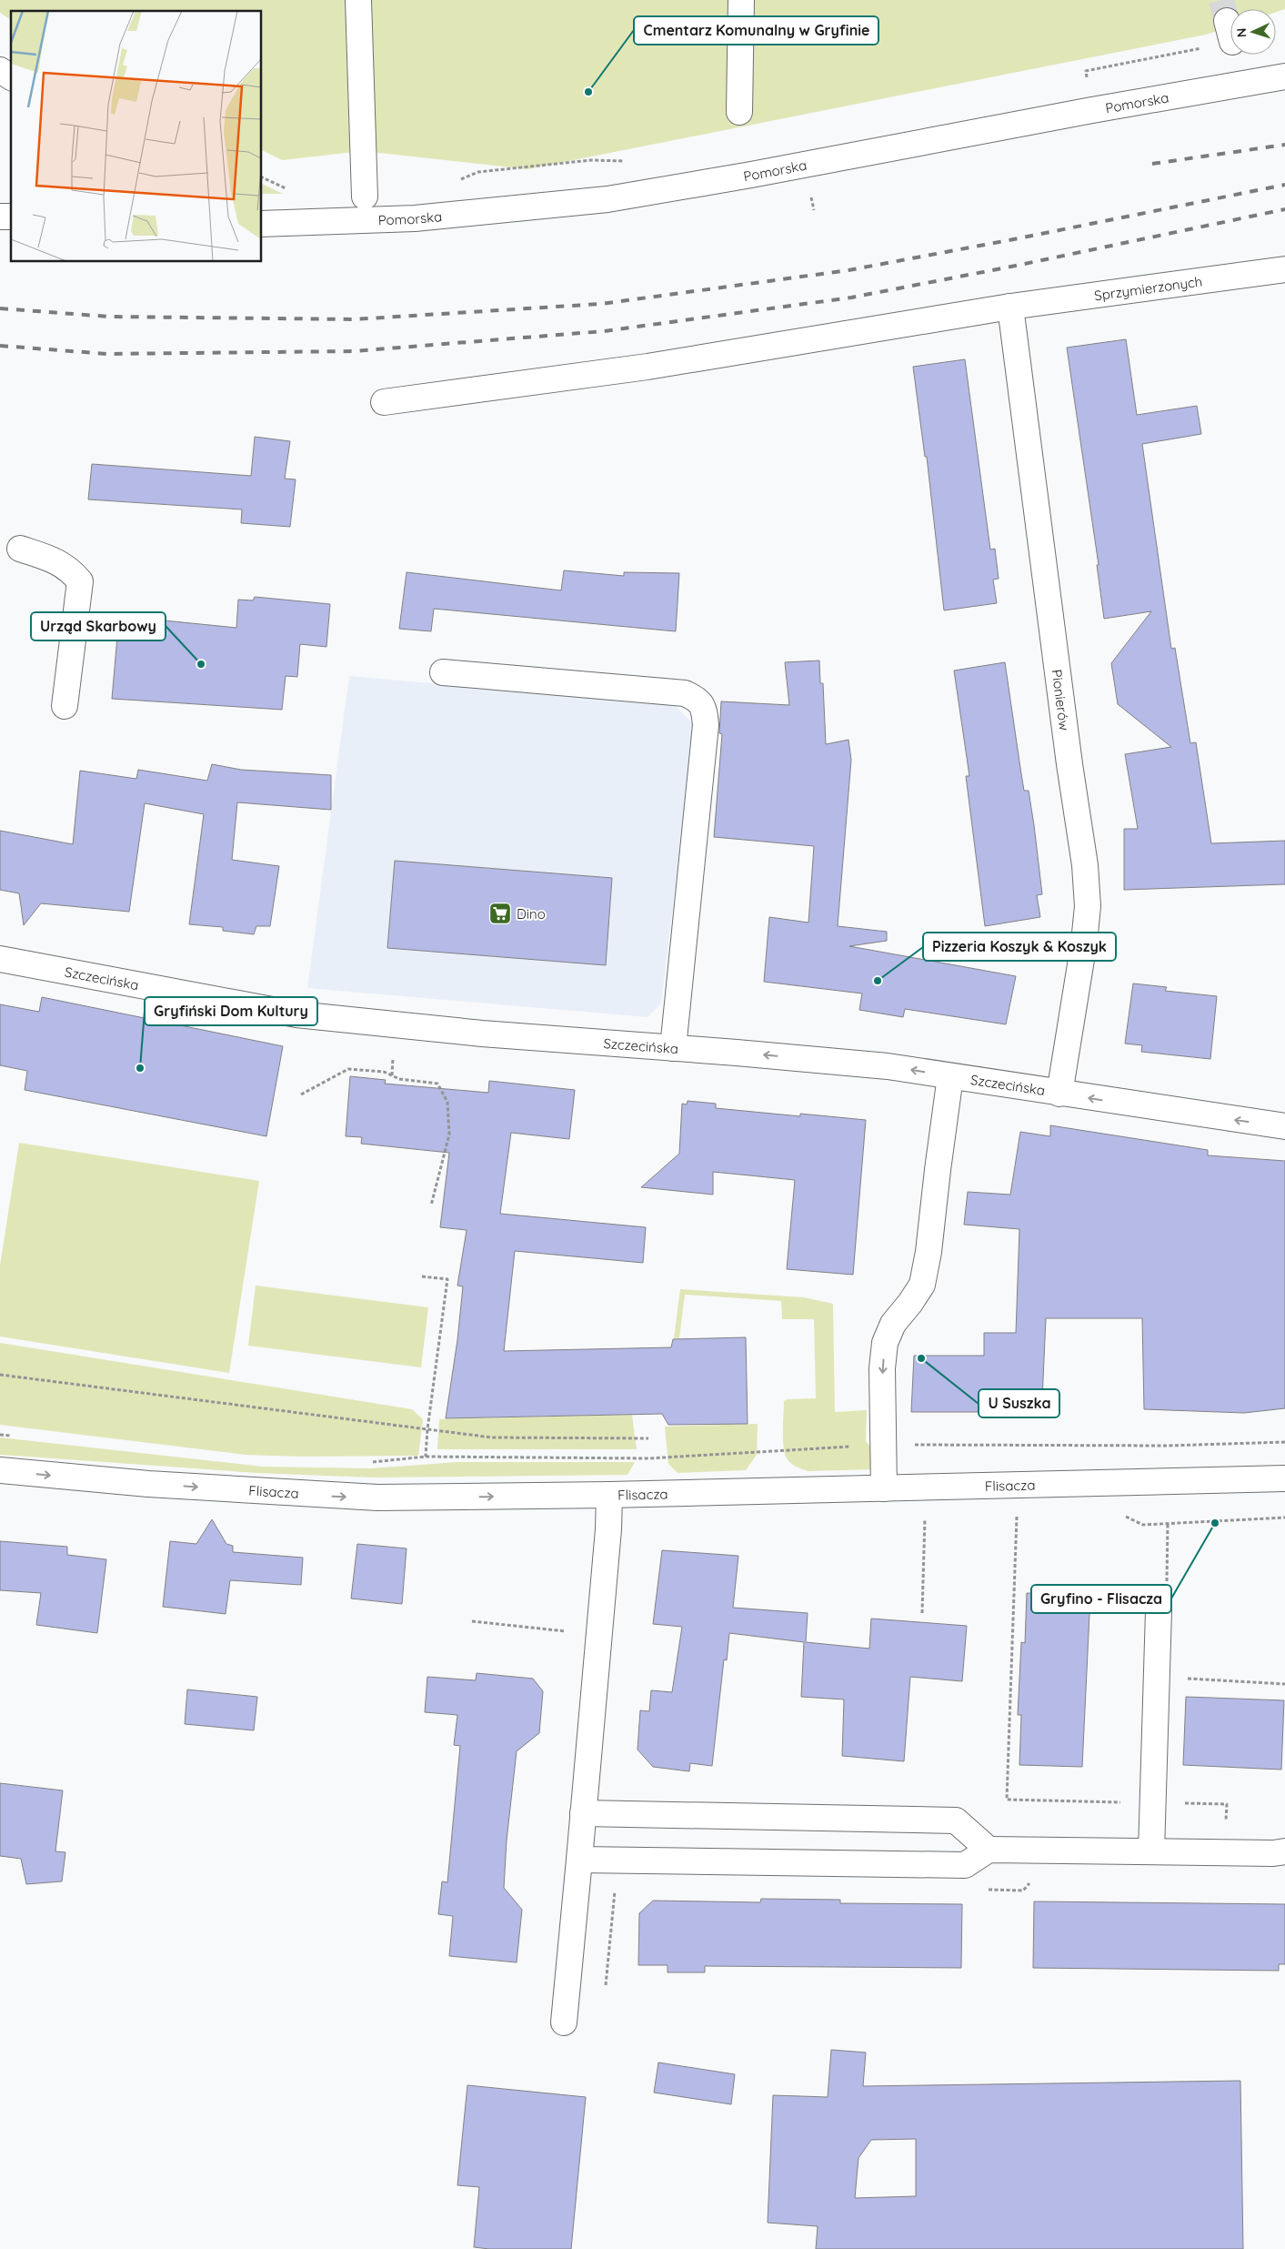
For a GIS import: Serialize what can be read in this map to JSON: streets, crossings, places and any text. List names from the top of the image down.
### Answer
{
  "streets": {
    "street": [
      "Pomorska",
      "Sprzymierzonych",
      "Pionierów",
      "Szczecińska",
      "Flisacza"
    ]
  },
  "crossings": [
    ["Sprzymierzonych", "Pionierów"],
    ["Pionierów", "Szczecińska"]
  ],
  "one_way": ["Szczecińska", "Flisacza"],
  "places": {
    "other": [
      "Cmentarz Komunalny w Gryfinie",
      "Urząd Skarbowy",
      "Pizzeria Koszyk & Koszyk",
      "Gryfiński Dom Kultury",
      "U Suszka",
      "Gryfino - Flisacza"
    ],
    "supermarket": ["Dino"]
  },
  "north": "left"
}
